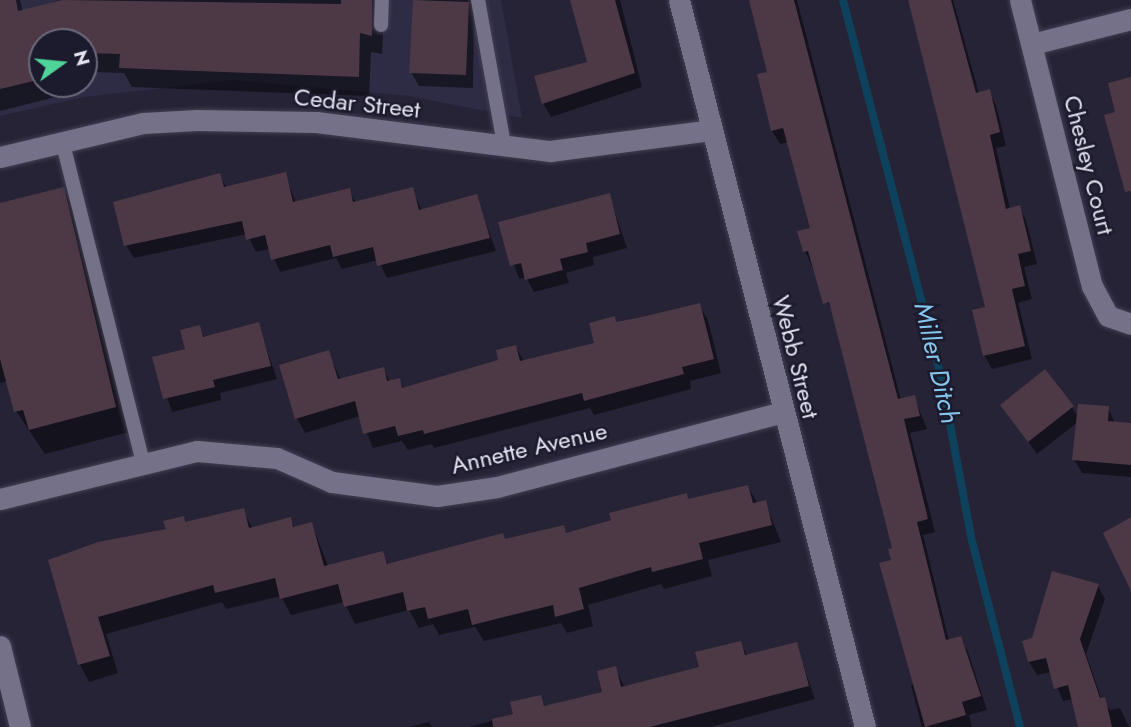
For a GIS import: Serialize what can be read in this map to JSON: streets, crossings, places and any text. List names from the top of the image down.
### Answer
{
  "streets": {
    "street": [
      "Cedar Street",
      "Chesley Court",
      "Webb Street",
      "Annette Avenue"
    ]
  },
  "crossings": [
    ["Cedar Street", "Webb Street"],
    ["Webb Street", "Annette Avenue"]
  ],
  "water": ["Miller Ditch"],
  "north": "right"
}
